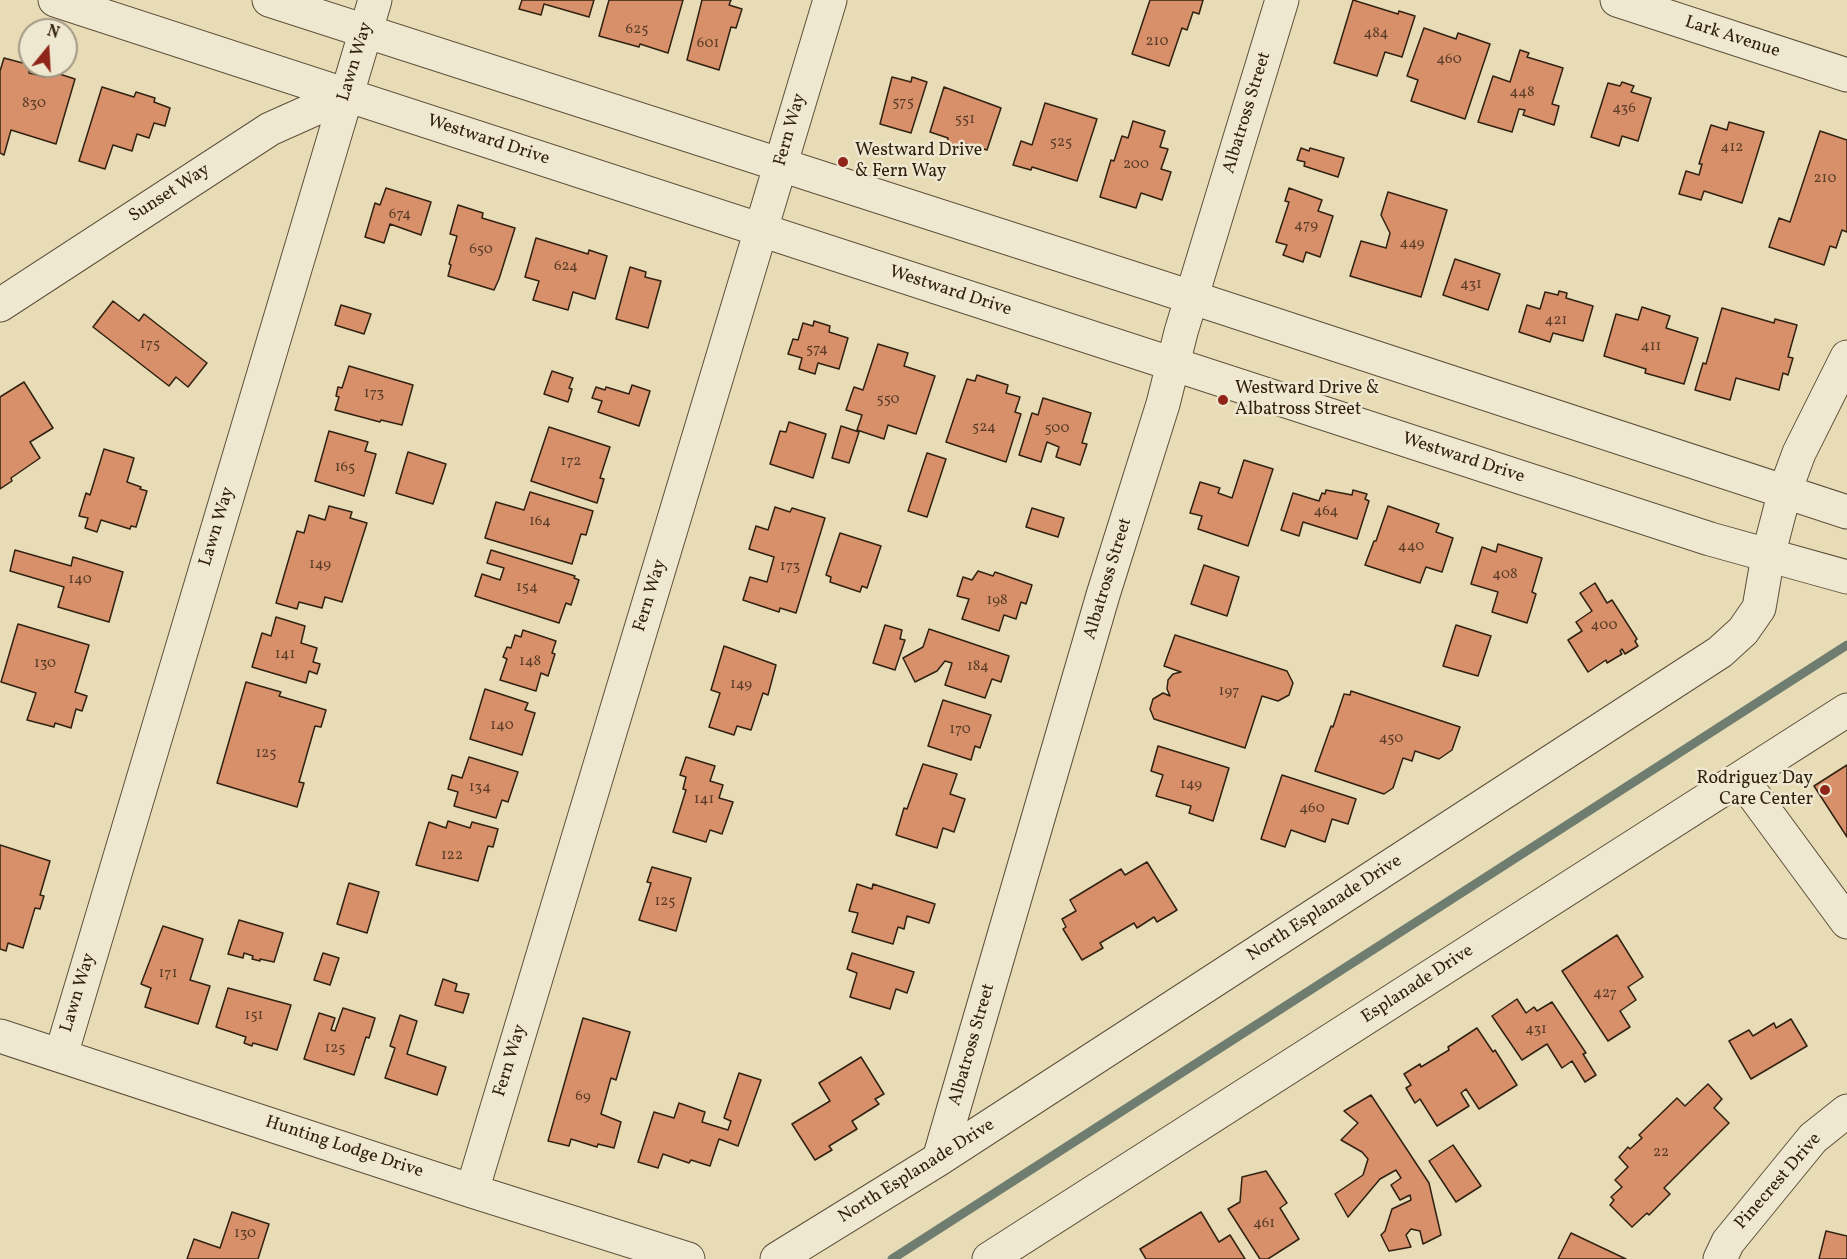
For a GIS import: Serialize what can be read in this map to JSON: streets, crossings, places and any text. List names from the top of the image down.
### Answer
{
  "streets": {
    "street": [
      "Lark Avenue",
      "Lawn Way",
      "Albatross Street",
      "Fern Way",
      "Westward Drive",
      "Sunset Way",
      "North Esplanade Drive",
      "Esplanade Drive",
      "Hunting Lodge Drive",
      "Pinecrest Drive"
    ]
  },
  "crossings": [
    ["Lawn Way", "Westward Drive"],
    ["Lawn Way", "Sunset Way"],
    ["Lawn Way", "Hunting Lodge Drive"],
    ["Albatross Street", "Westward Drive"],
    ["Albatross Street", "North Esplanade Drive"],
    ["Fern Way", "Westward Drive"],
    ["Fern Way", "Hunting Lodge Drive"],
    ["Westward Drive", "Sunset Way"],
    ["Westward Drive", "North Esplanade Drive"]
  ],
  "places": ["Westward Drive & Fern Way", "Westward Drive & Albatross Street", "Rodriguez Day Care Center"],
  "house_numbers": [
    "625",
    "484",
    "210",
    "601",
    "460",
    "448",
    "575",
    "830",
    "436",
    "551",
    "525",
    "412",
    "200",
    "210",
    "674",
    "479",
    "449",
    "650",
    "624",
    "431",
    "421",
    "175",
    "411",
    "574",
    "173",
    "550",
    "524",
    "500",
    "172",
    "165",
    "464",
    "164",
    "440",
    "149",
    "173",
    "408",
    "140",
    "154",
    "198",
    "400",
    "141",
    "148",
    "130",
    "184",
    "149",
    "197",
    "140",
    "170",
    "450",
    "125",
    "149",
    "134",
    "141",
    "460",
    "122",
    "125",
    "171",
    "427",
    "151",
    "431",
    "125",
    "69",
    "22",
    "461",
    "130"
  ],
  "north": "top"
}
